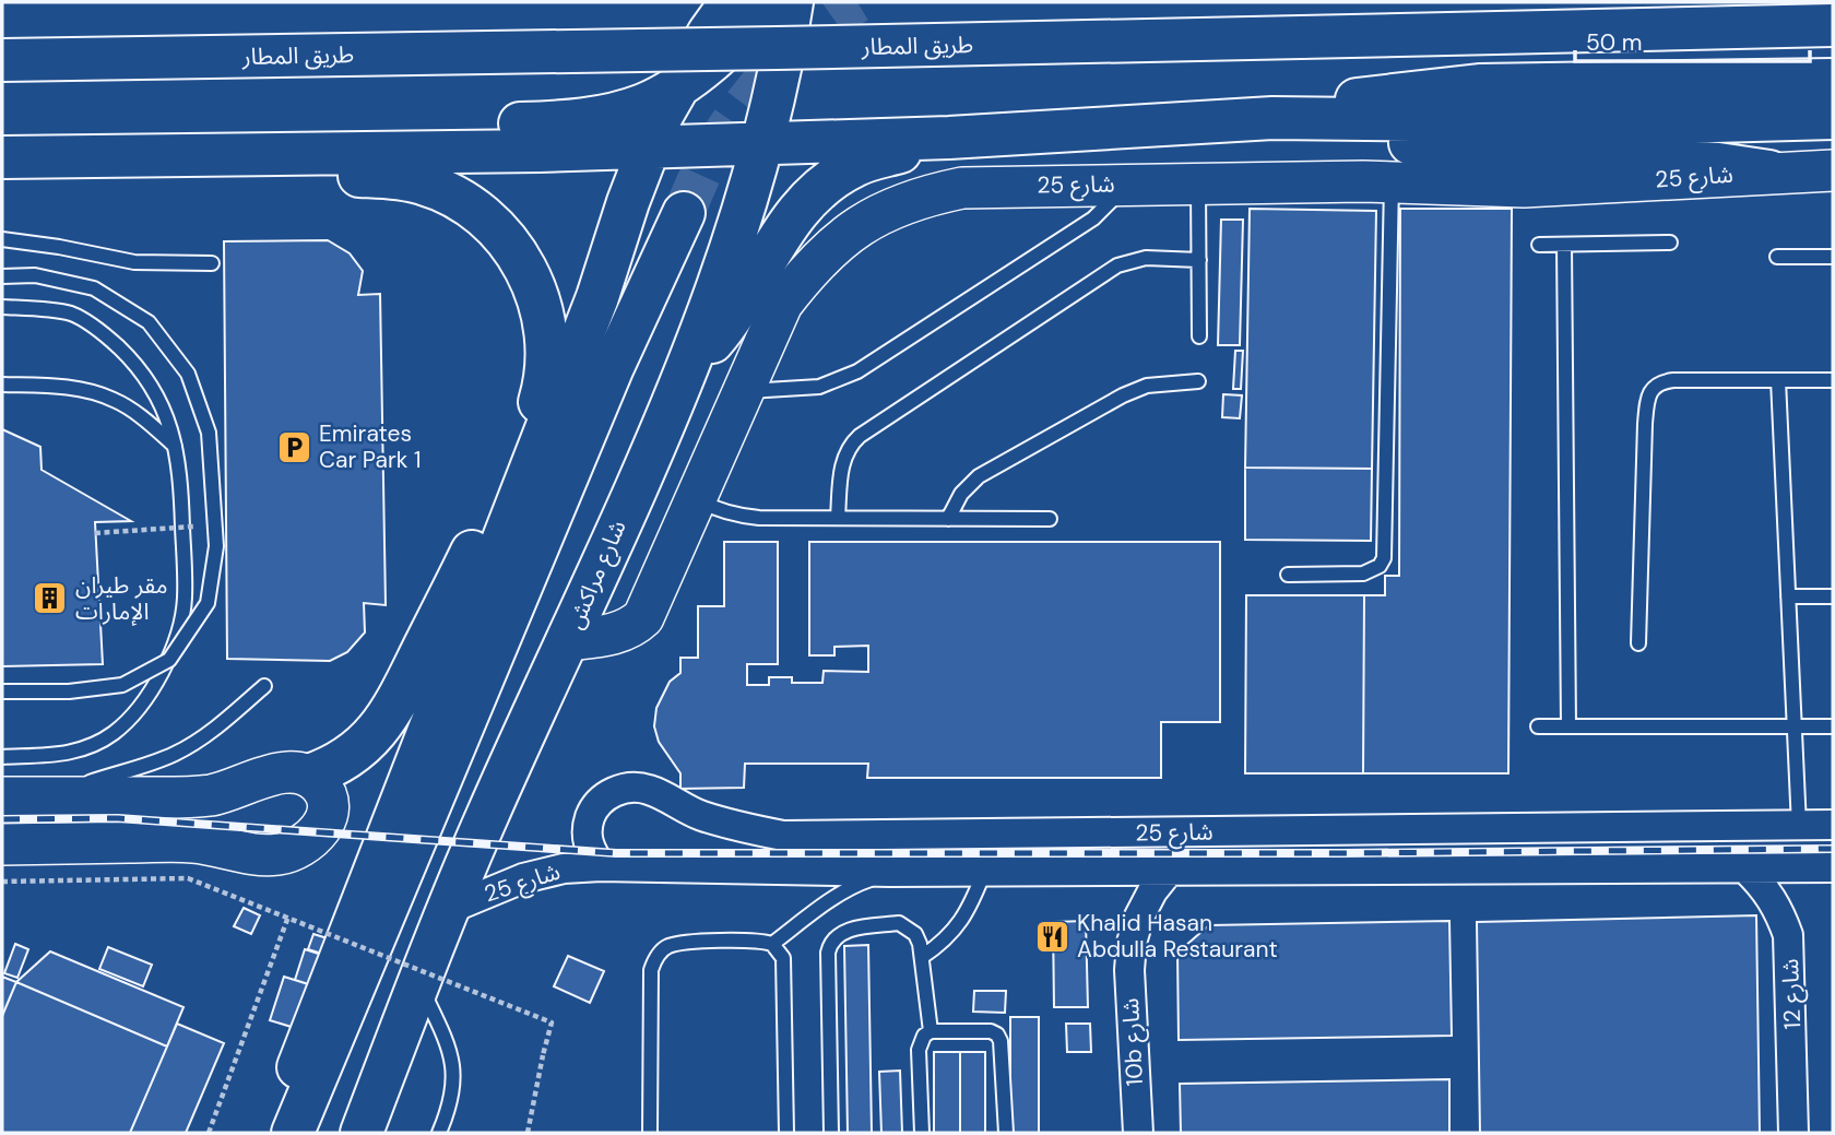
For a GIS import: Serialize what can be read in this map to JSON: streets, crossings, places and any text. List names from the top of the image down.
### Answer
{
  "streets": {
    "main road": ["طريق المطار", "شارع مراكش"],
    "street": ["شارع 25", "شارع 12", "10b شارع"]
  },
  "crossings": [
    ["شارع 25", "شارع مراكش"],
    ["شارع 25", "شارع 12"],
    ["شارع 25", "10b شارع"]
  ],
  "places": {
    "parking": ["Emirates Car Park 1"],
    "building": ["مقر طيران الإمارات"],
    "restaurant": ["Khalid Hasan Abdulla Restaurant"]
  },
  "scale_bar": "50 m"
}
